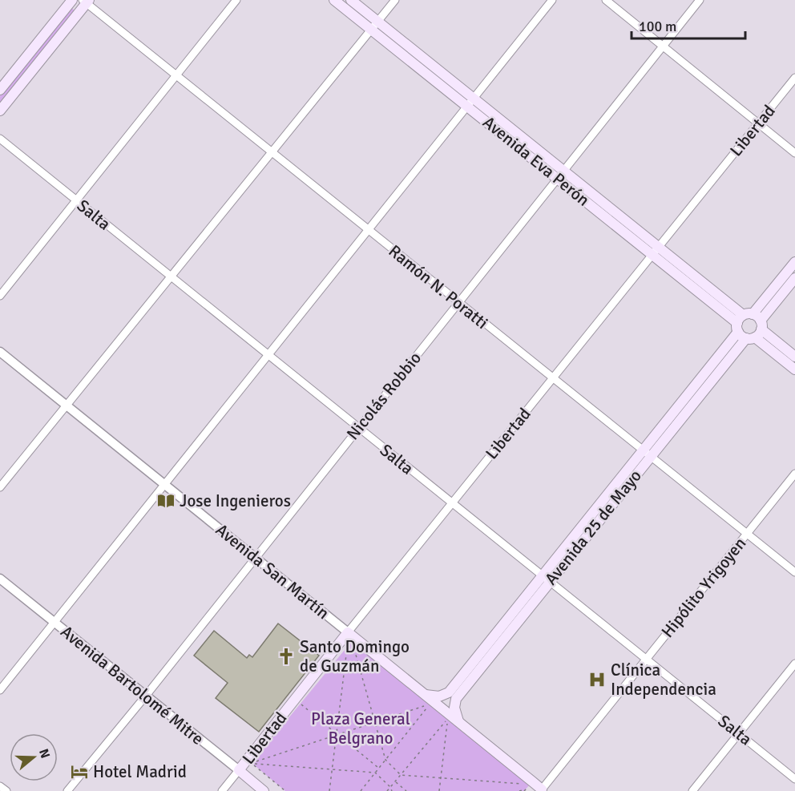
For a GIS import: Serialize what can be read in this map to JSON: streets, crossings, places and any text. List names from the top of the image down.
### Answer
{
  "streets": {
    "main road": [
      "Libertad",
      "Avenida Eva Perón",
      "Avenida 25 de Mayo",
      "Avenida San Martín",
      "Avenida Bartolomé Mitre"
    ],
    "street": [
      "Salta",
      "Ramón N. Poratti",
      "Nicolás Robbio",
      "Hipólito Yrigoyen"
    ]
  },
  "crossings": [
    ["Libertad", "Avenida Eva Perón"],
    ["Libertad", "Salta"],
    ["Libertad", "Ramón N. Poratti"],
    ["Libertad", "Avenida San Martín"],
    ["Libertad", "Avenida Bartolomé Mitre"],
    ["Avenida Eva Perón", "Nicolás Robbio"],
    ["Avenida Eva Perón", "Avenida 25 de Mayo"],
    ["Salta", "Nicolás Robbio"],
    ["Salta", "Avenida 25 de Mayo"],
    ["Salta", "Hipólito Yrigoyen"],
    ["Ramón N. Poratti", "Nicolás Robbio"],
    ["Ramón N. Poratti", "Avenida 25 de Mayo"],
    ["Ramón N. Poratti", "Hipólito Yrigoyen"],
    ["Nicolás Robbio", "Avenida San Martín"],
    ["Nicolás Robbio", "Avenida Bartolomé Mitre"],
    ["Avenida 25 de Mayo", "Avenida San Martín"],
    ["Avenida San Martín", "Hipólito Yrigoyen"]
  ],
  "parks": ["Plaza General Belgrano"],
  "places": {
    "library": ["Jose Ingenieros"],
    "church": ["Santo Domingo de Guzmán"],
    "hospital": ["Clínica Independencia"],
    "hotel": ["Hotel Madrid"]
  },
  "scale_bar": "100 m",
  "north": "right"
}
